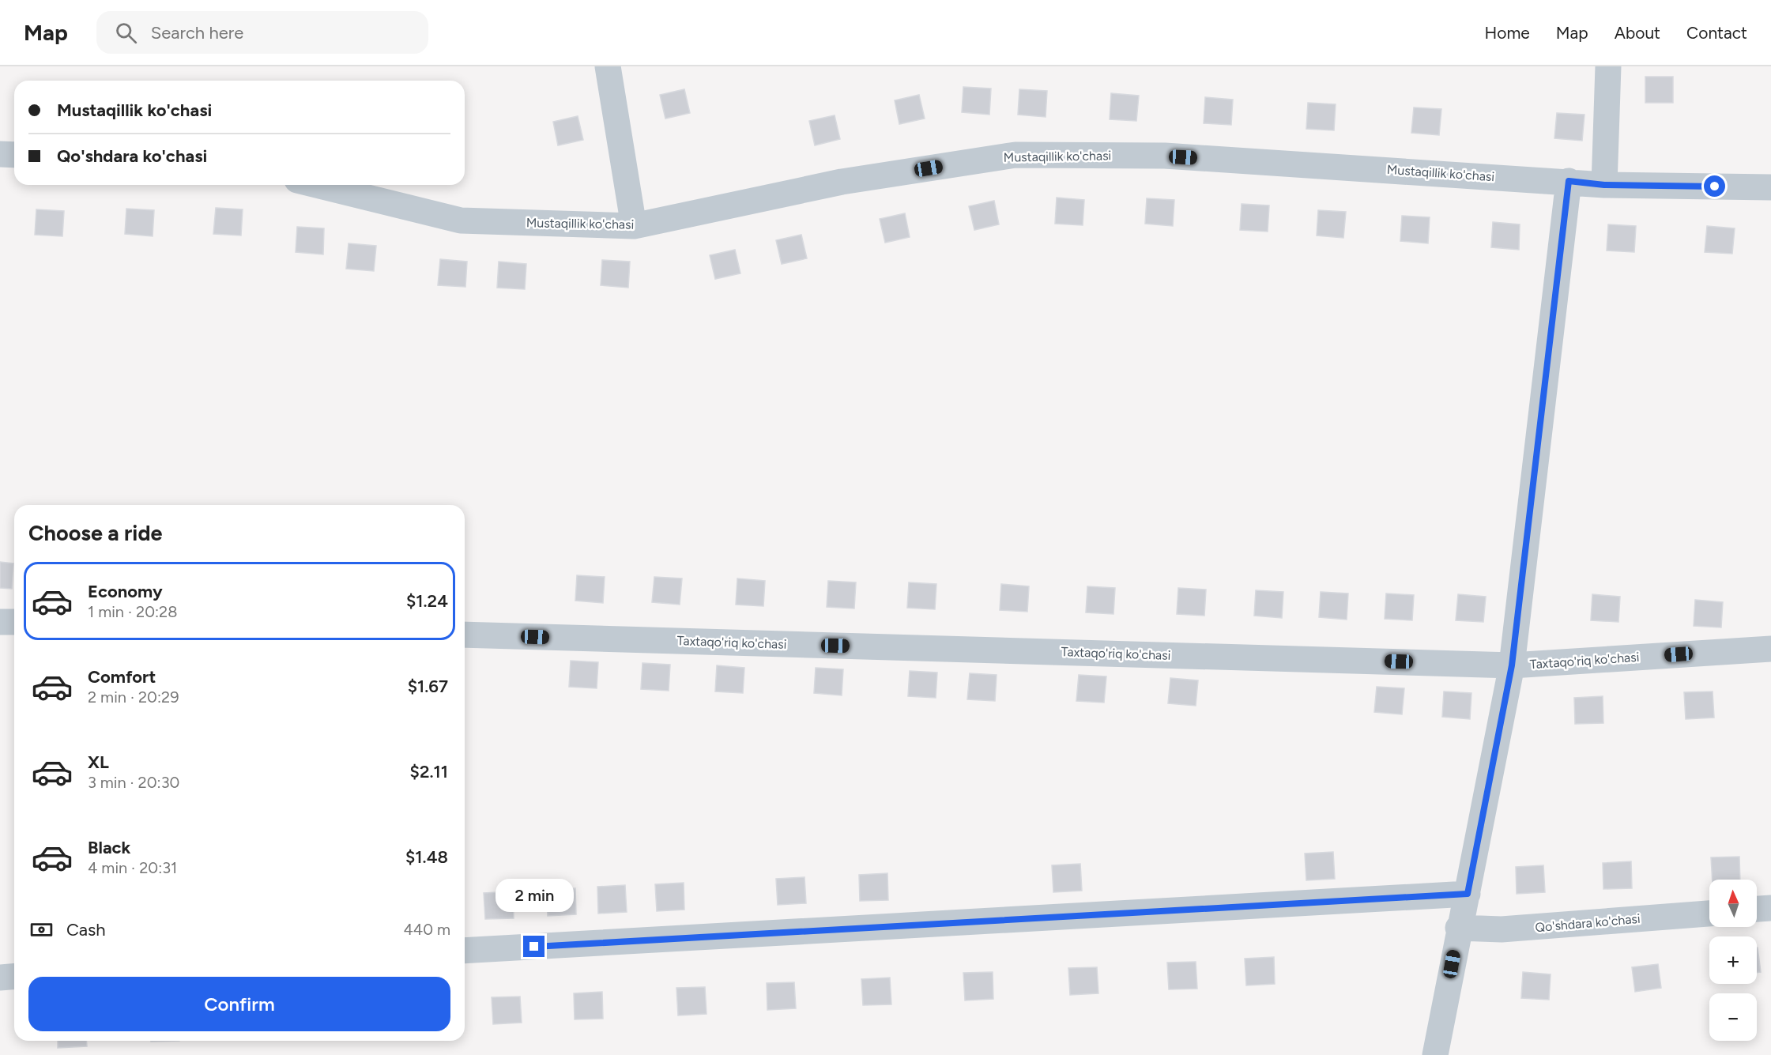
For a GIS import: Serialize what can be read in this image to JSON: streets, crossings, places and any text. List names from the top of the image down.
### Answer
{
  "streets": {
    "street": ["Mustaqillik ko'chasi", "Taxtaqo'riq ko'chasi", "Qo'shdara ko'chasi"]
  },
  "north": "top",
  "page": {
    "header": "Map",
    "search": "Search here",
    "nav": [
      "Home",
      "Map",
      "About",
      "Contact"
    ],
    "banner": ["Mustaqillik ko'chasi", "Qo'shdara ko'chasi"],
    "heading": "Choose a ride",
    "list": [
      {
        "name": "Economy",
        "note": "1 min · 20:28",
        "value": "$1.24"
      },
      {
        "name": "Comfort",
        "note": "2 min · 20:29",
        "value": "$1.67"
      },
      {
        "name": "XL",
        "note": "3 min · 20:30",
        "value": "$2.11"
      },
      {
        "name": "Black",
        "note": "4 min · 20:31",
        "value": "$1.48"
      }
    ],
    "bubble": "2 min",
    "map_buttons": ["+", "−"],
    "pay": ["Cash", "440 m"],
    "buttons": "Confirm"
  }
}
